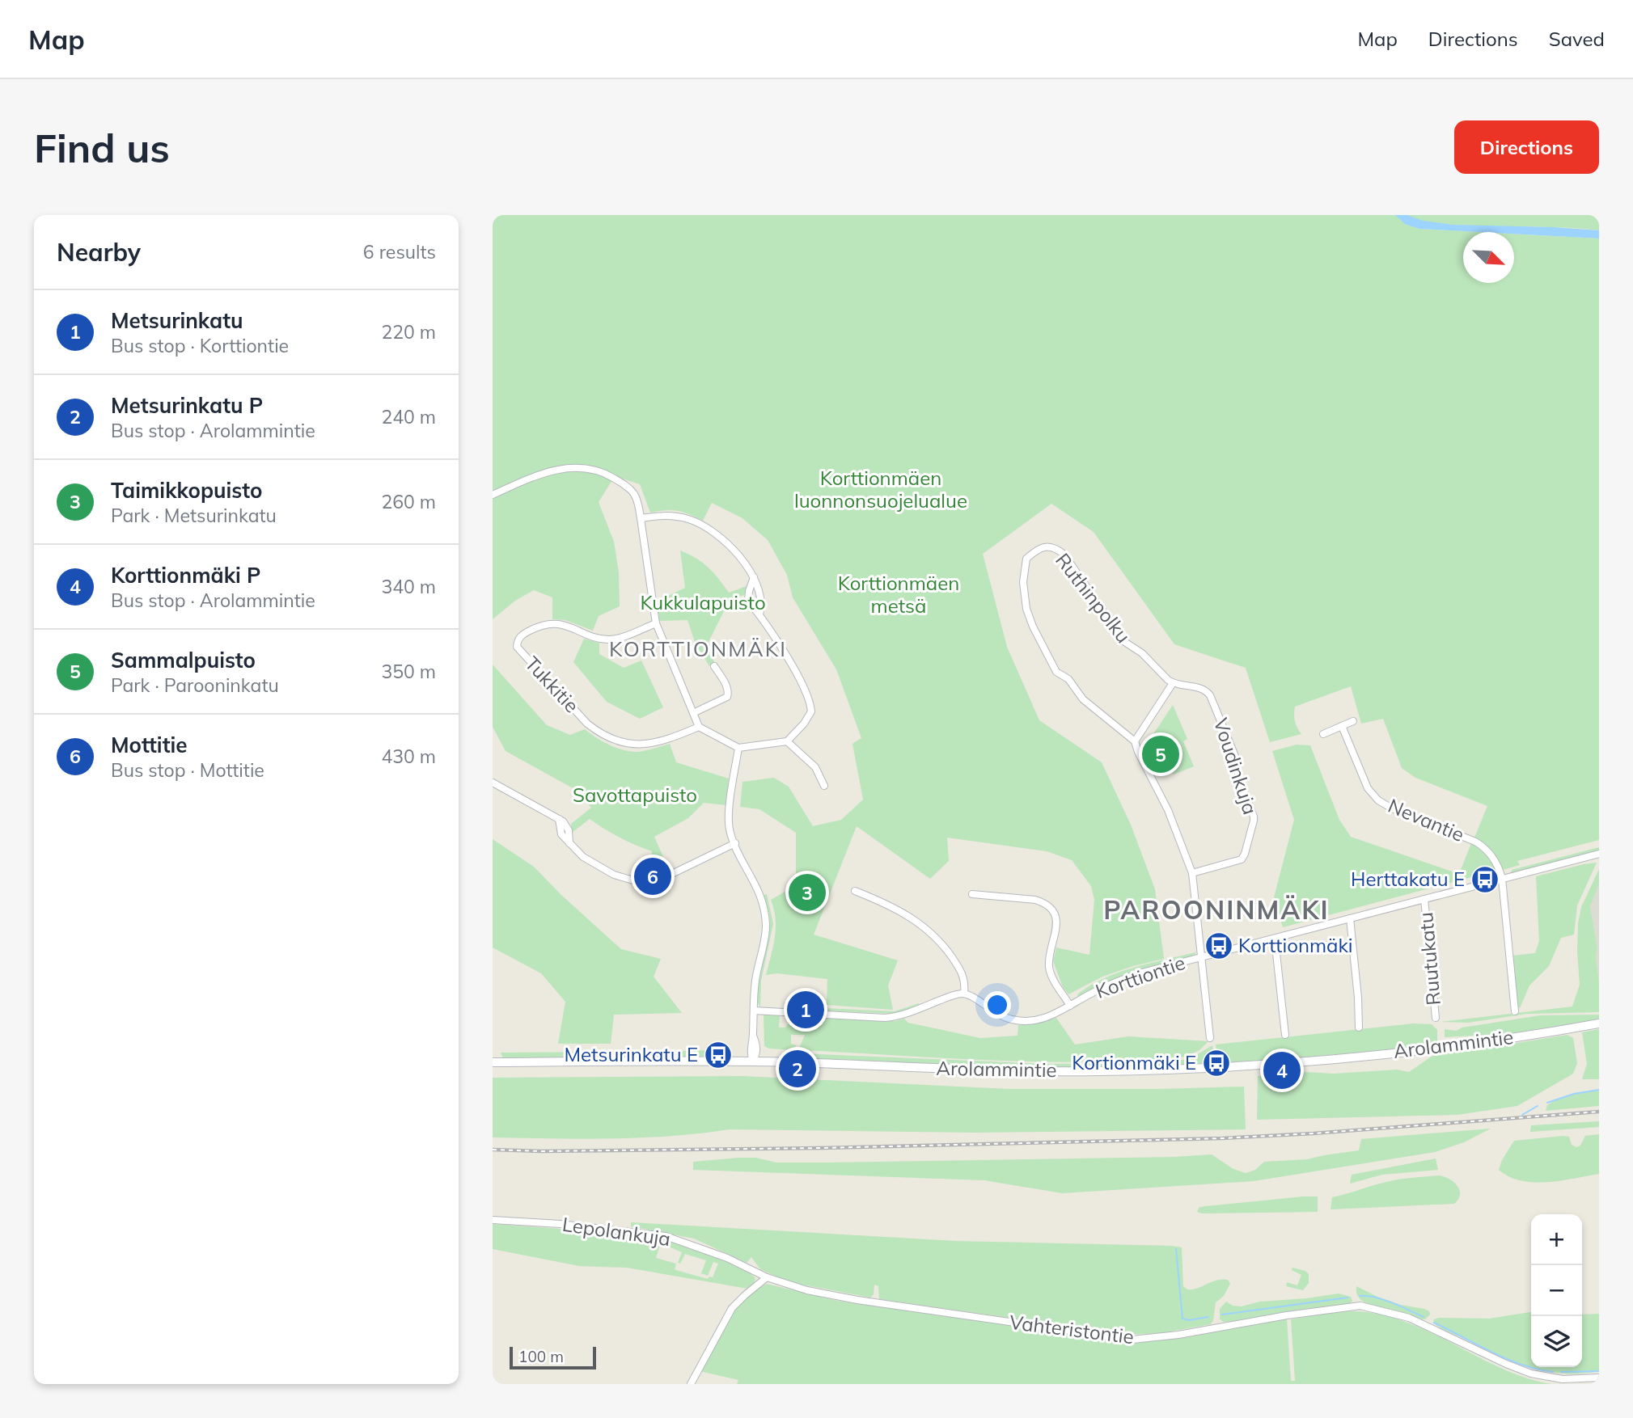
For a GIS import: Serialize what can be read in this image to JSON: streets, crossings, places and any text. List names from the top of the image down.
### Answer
{
  "streets": {
    "street": [
      "Ruthinpolku",
      "Tukkitie",
      "Voudinkuja",
      "Nevantie",
      "Ruutukatu",
      "Korttiontie",
      "Arolammintie",
      "Lepolankuja",
      "Vahteristontie"
    ]
  },
  "crossings": [
    ["Ruthinpolku", "Voudinkuja"],
    ["Nevantie", "Korttiontie"],
    ["Ruutukatu", "Korttiontie"],
    ["Lepolankuja", "Vahteristontie"]
  ],
  "districts": ["KORTTIONMÄKI", "PAROONINMÄKI"],
  "parks": [
    "Korttionmäen luonnonsuojelualue",
    "Korttionmäen metsä",
    "Kukkulapuisto",
    "Savottapuisto"
  ],
  "places": {
    "bus stop": [
      "Herttakatu E",
      "Korttionmäki",
      "Metsurinkatu E",
      "Kortionmäki E"
    ]
  },
  "scale_bar": "100 m",
  "north": "bottom right",
  "page": {
    "header": "Map",
    "nav": ["Map", "Directions", "Saved"],
    "buttons": "Directions",
    "title": "Find us",
    "heading": ["Nearby", "6 results"],
    "list": [
      {
        "mark": "1",
        "name": "Metsurinkatu",
        "note": "Bus stop · Korttiontie",
        "value": "220 m"
      },
      {
        "mark": "2",
        "name": "Metsurinkatu P",
        "note": "Bus stop · Arolammintie",
        "value": "240 m"
      },
      {
        "mark": "3",
        "name": "Taimikkopuisto",
        "note": "Park · Metsurinkatu",
        "value": "260 m"
      },
      {
        "mark": "4",
        "name": "Korttionmäki P",
        "note": "Bus stop · Arolammintie",
        "value": "340 m"
      },
      {
        "mark": "5",
        "name": "Sammalpuisto",
        "note": "Park · Parooninkatu",
        "value": "350 m"
      },
      {
        "mark": "6",
        "name": "Mottitie",
        "note": "Bus stop · Mottitie",
        "value": "430 m"
      }
    ],
    "pins": [
      "5",
      "6",
      "3",
      "1",
      "2",
      "4"
    ],
    "map_buttons": ["+", "−"],
    "scale": "100 m"
  }
}
